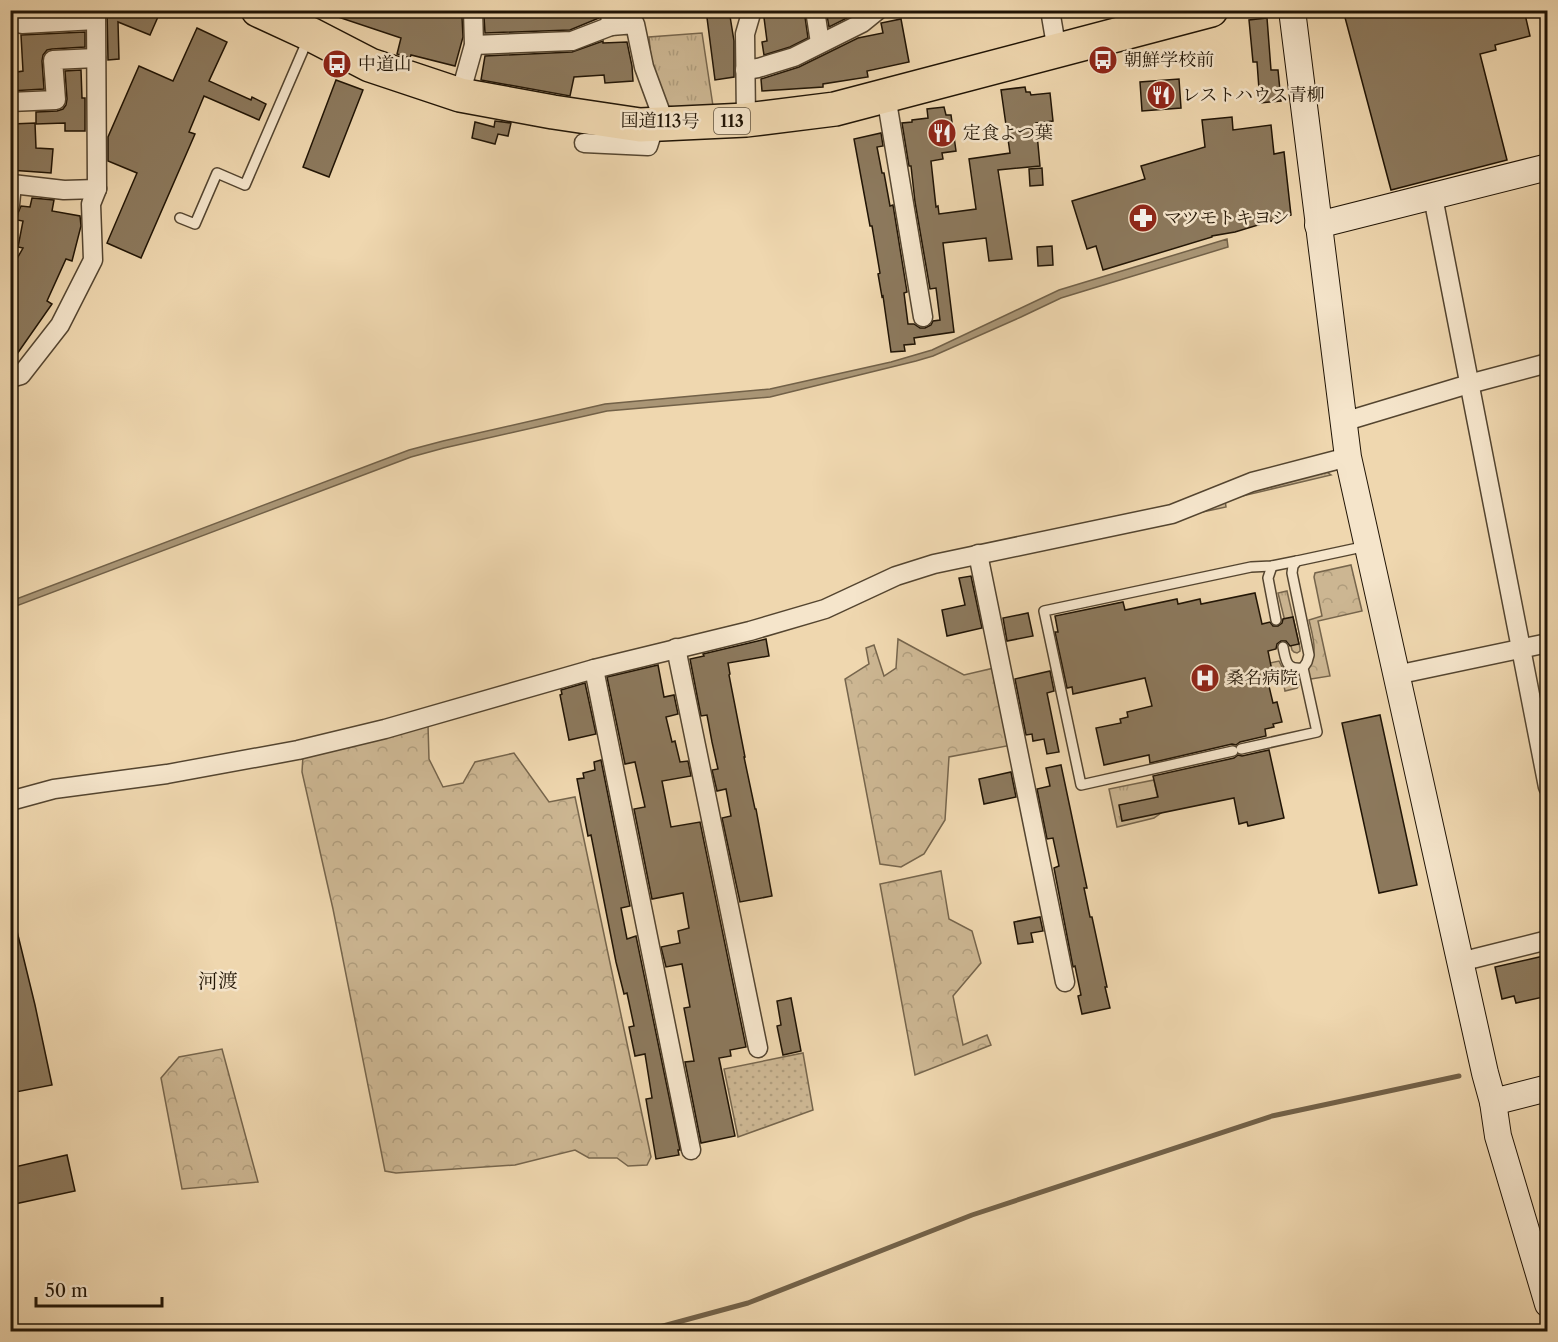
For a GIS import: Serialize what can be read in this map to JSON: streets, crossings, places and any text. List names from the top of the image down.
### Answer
{
  "streets": {
    "highway": ["国道113号", "113"]
  },
  "districts": ["河渡"],
  "places": {
    "bus stop": ["朝鮮学校前", "中道山"],
    "restaurant": ["レストハウス青柳", "定食よつ葉"],
    "pharmacy": ["マツモトキヨシ"],
    "hospital": ["桑名病院"]
  },
  "scale_bar": "50 m"
}
